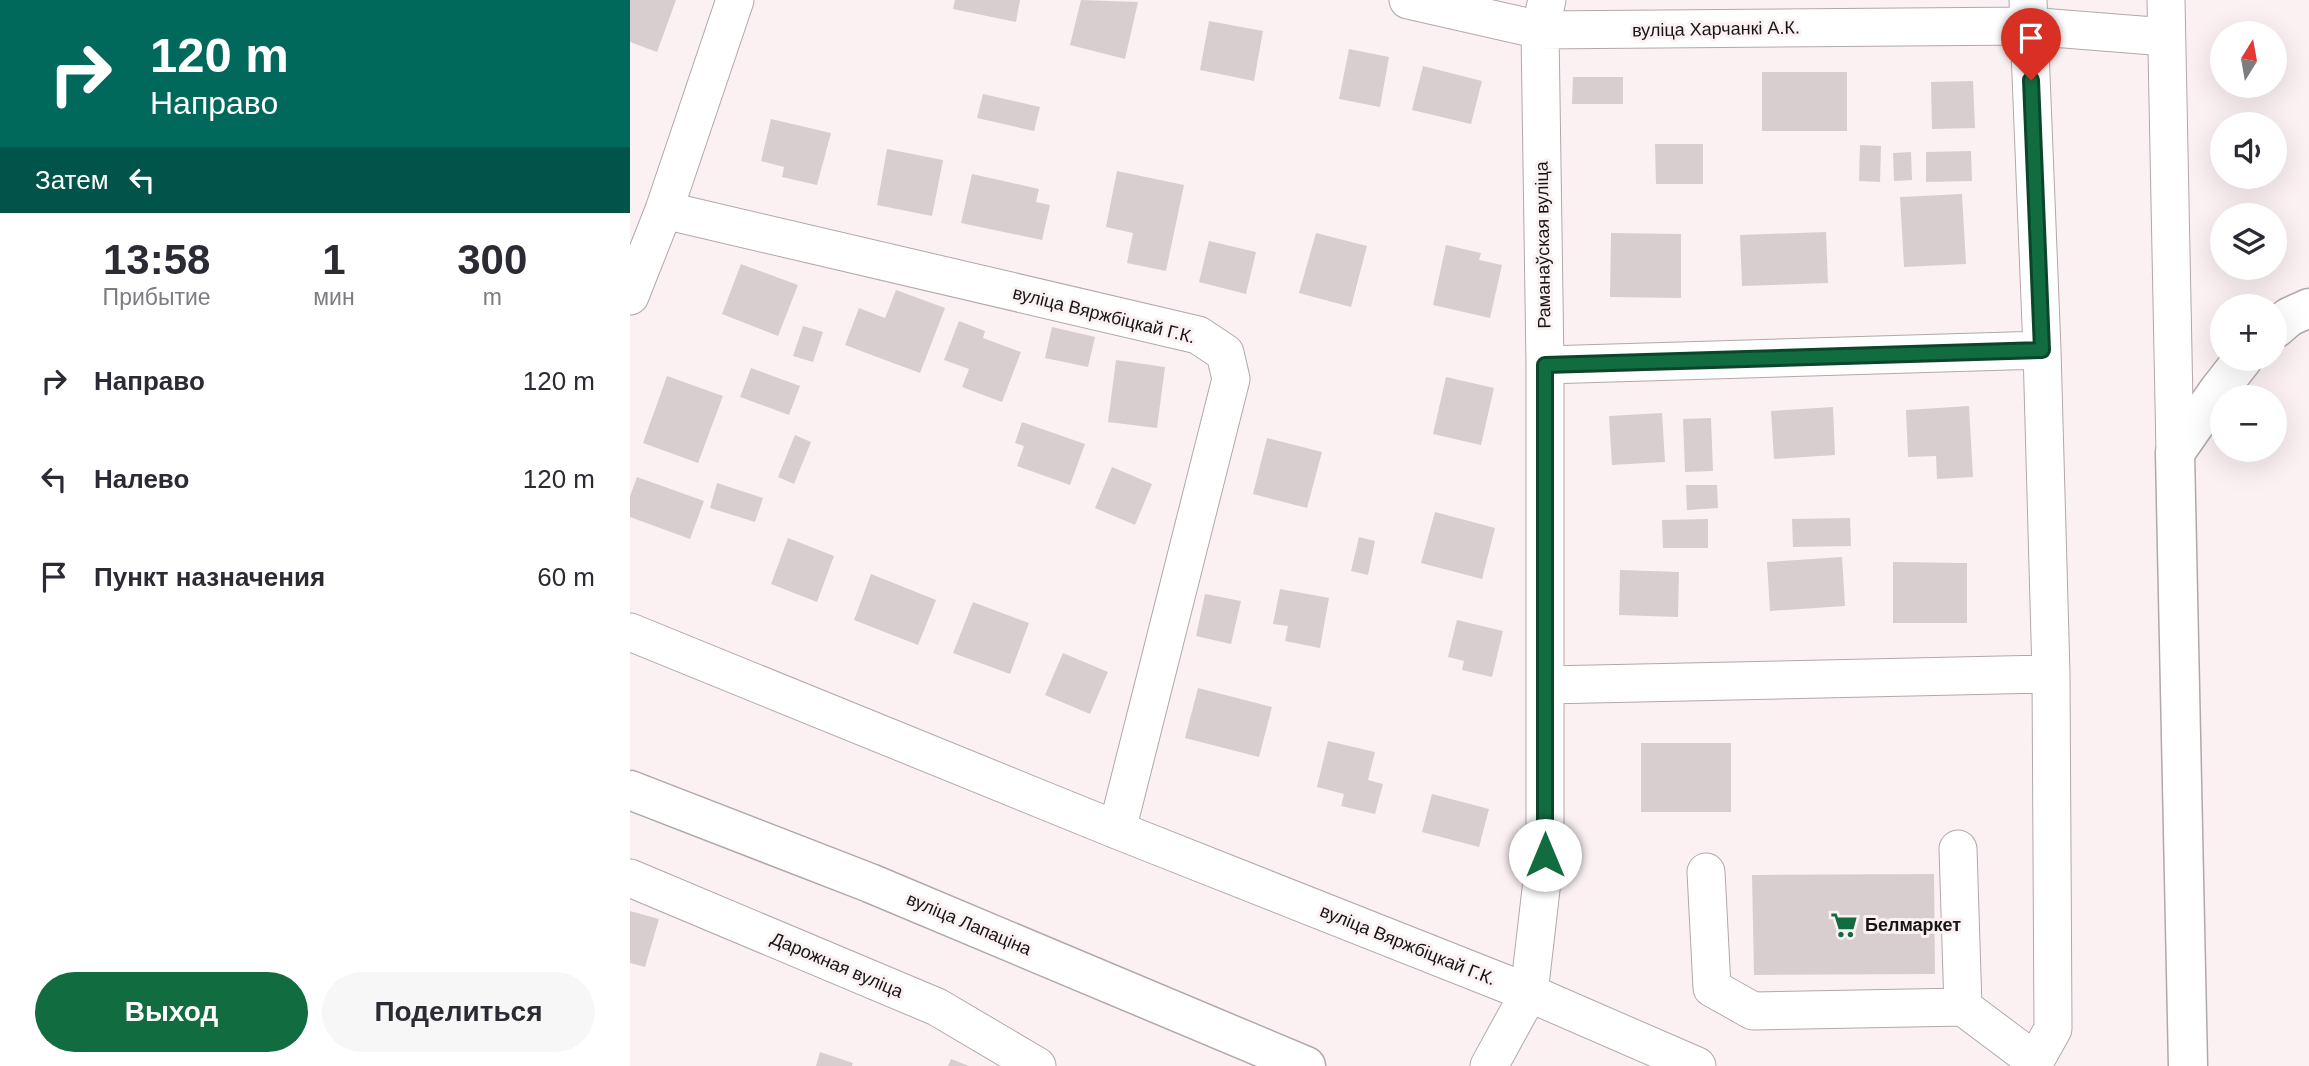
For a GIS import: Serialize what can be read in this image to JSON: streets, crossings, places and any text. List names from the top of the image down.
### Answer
{
  "streets": {
    "main road": ["вуліца Лапаціна"],
    "street": [
      "вуліца Харчанкі А.К.",
      "Раманаўская вуліца",
      "вуліца Вяржбіцкай Г.К.",
      "Дарожная вуліца"
    ]
  },
  "crossings": [
    ["вуліца Харчанкі А.К.", "Раманаўская вуліца"],
    ["Раманаўская вуліца", "вуліца Вяржбіцкай Г.К."]
  ],
  "places": {
    "supermarket": ["Белмаркет"]
  },
  "north": "top",
  "page": {
    "turn": ["120 m", "Направо"],
    "map_buttons": ["+", "−"],
    "then": "Затем",
    "eta": [
      "13:58",
      "Прибытие",
      "1",
      "мин",
      "300",
      "m"
    ],
    "list": [
      {
        "name": "Направо",
        "value": "120 m"
      },
      {
        "name": "Налево",
        "value": "120 m"
      },
      {
        "name": "Пункт назначения",
        "value": "60 m"
      }
    ],
    "buttons": ["Выход", "Поделиться"]
  }
}
